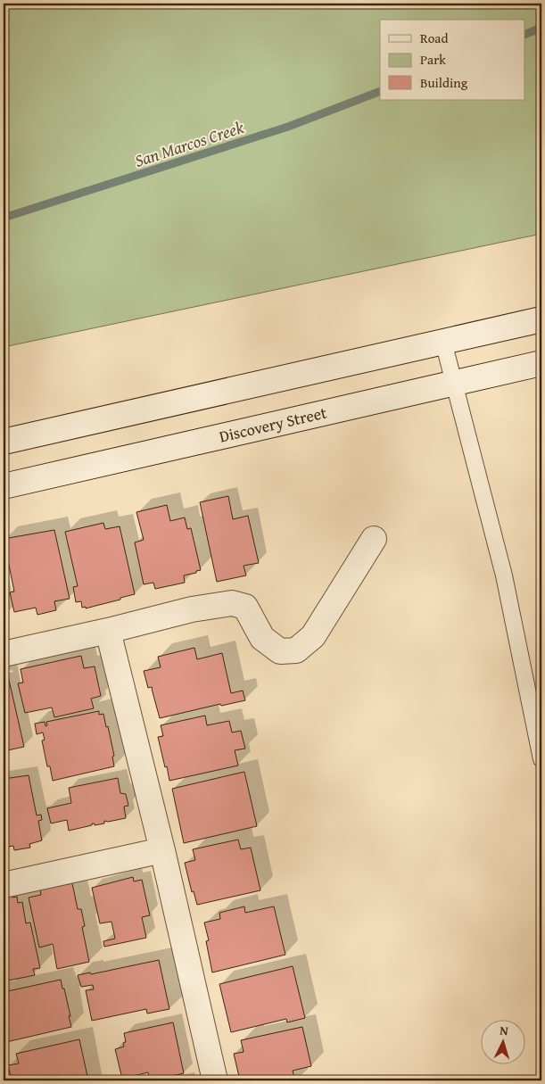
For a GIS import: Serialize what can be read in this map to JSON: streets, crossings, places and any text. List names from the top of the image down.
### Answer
{
  "streets": {
    "main road": ["Discovery Street"]
  },
  "water": ["San Marcos Creek"],
  "legend": ["Road", "Park", "Building"],
  "north": "top"
}
